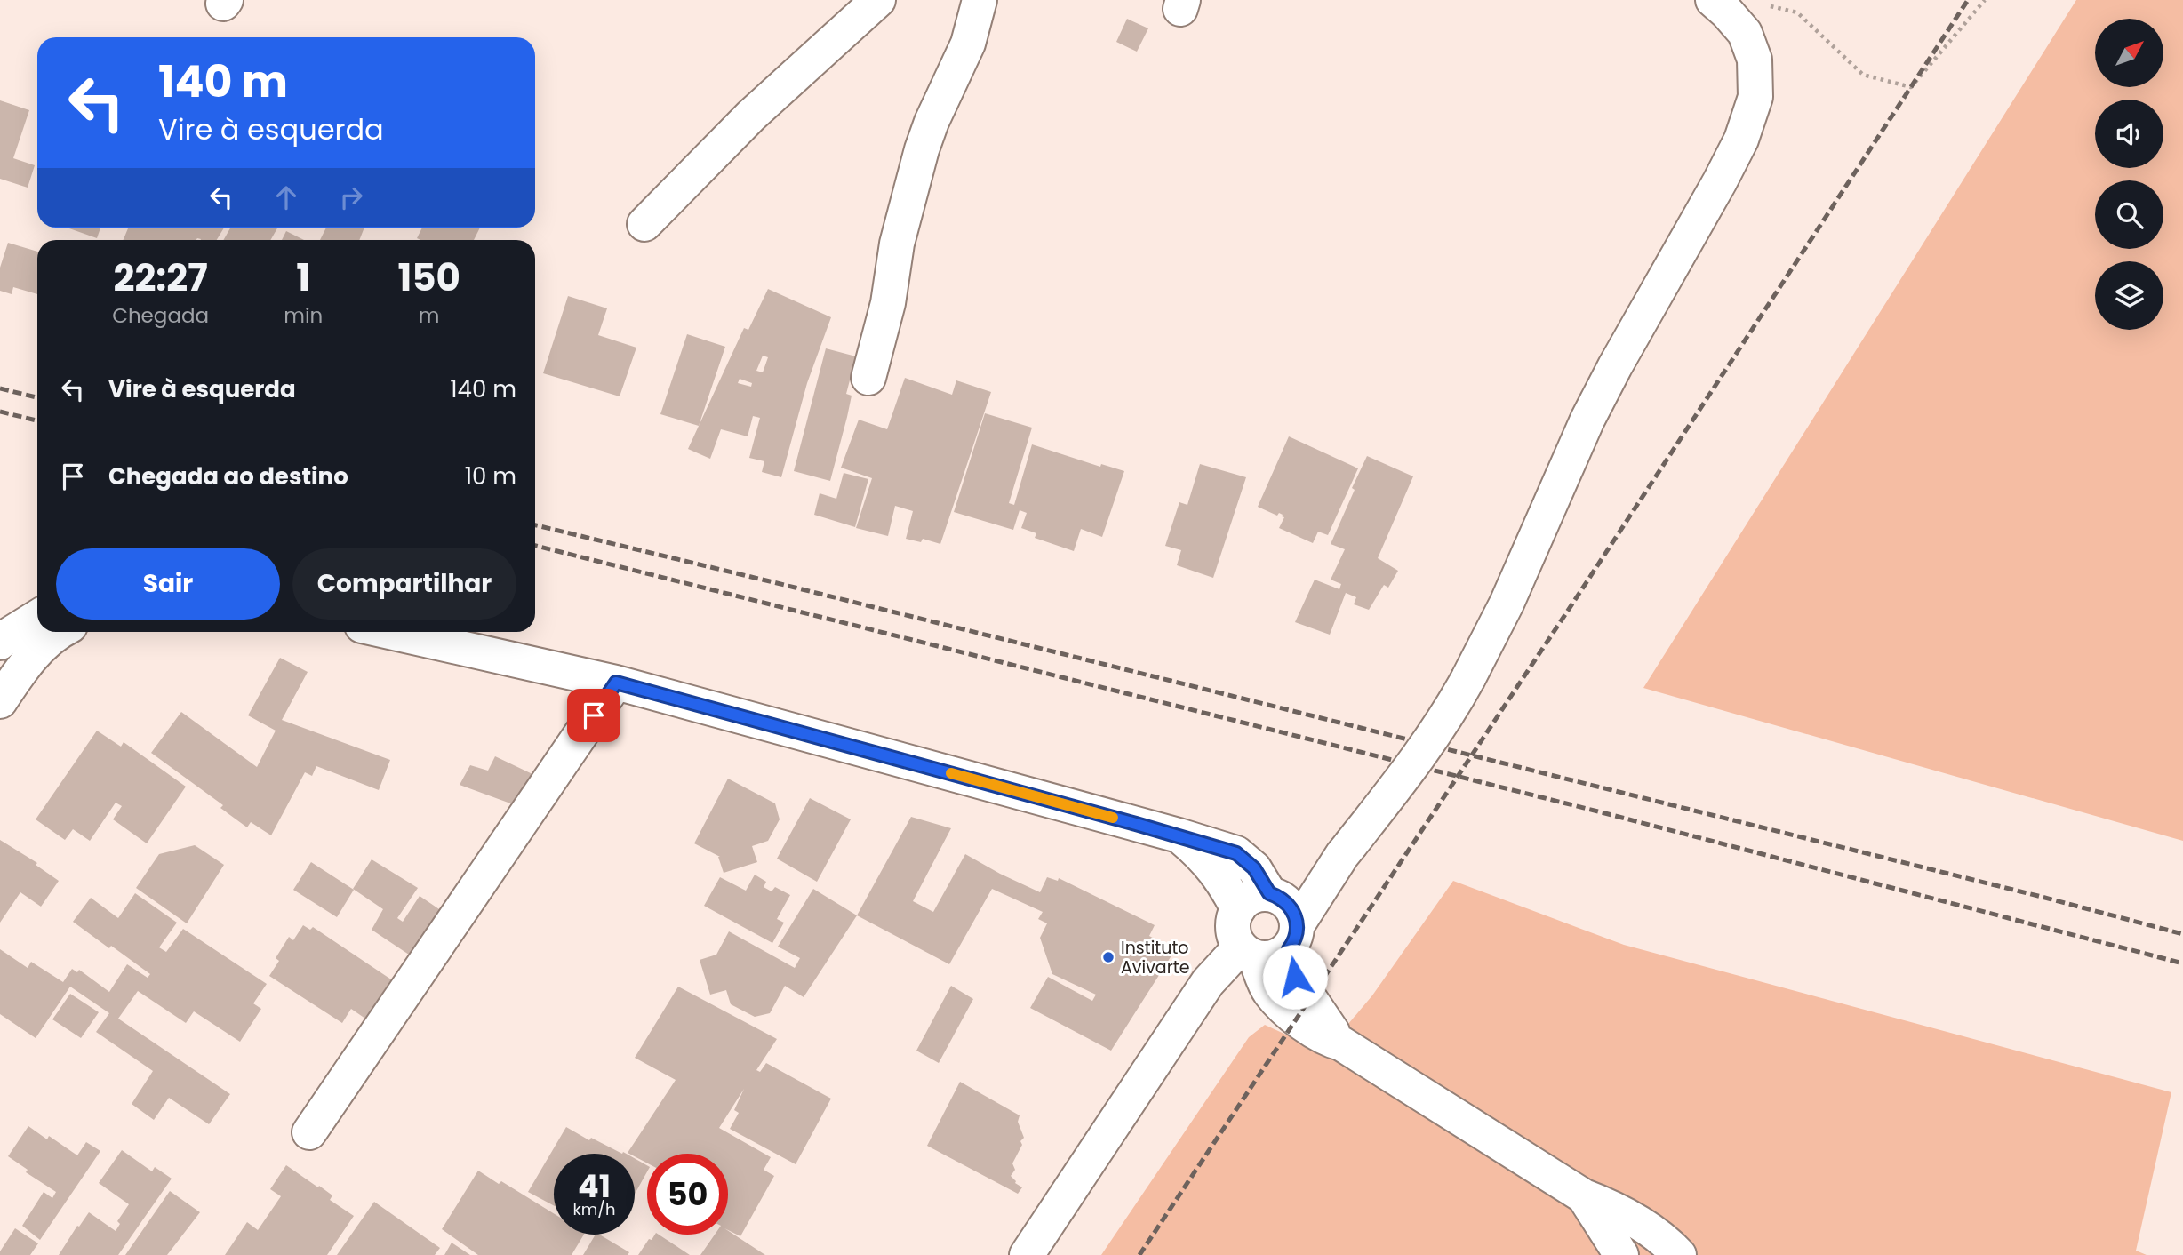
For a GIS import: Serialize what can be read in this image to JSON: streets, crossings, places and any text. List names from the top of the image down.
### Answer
{
  "places": ["Instituto Avivarte"],
  "north": "top right",
  "page": {
    "turn": ["140 m", "Vire à esquerda"],
    "eta": [
      "22:27",
      "Chegada",
      "1",
      "min",
      "150",
      "m"
    ],
    "list": [
      {
        "name": "Vire à esquerda",
        "value": "140 m"
      },
      {
        "name": "Chegada ao destino",
        "value": "10 m"
      }
    ],
    "buttons": ["Sair", "Compartilhar"],
    "speed": "41 km/h",
    "limit": "50"
  }
}
